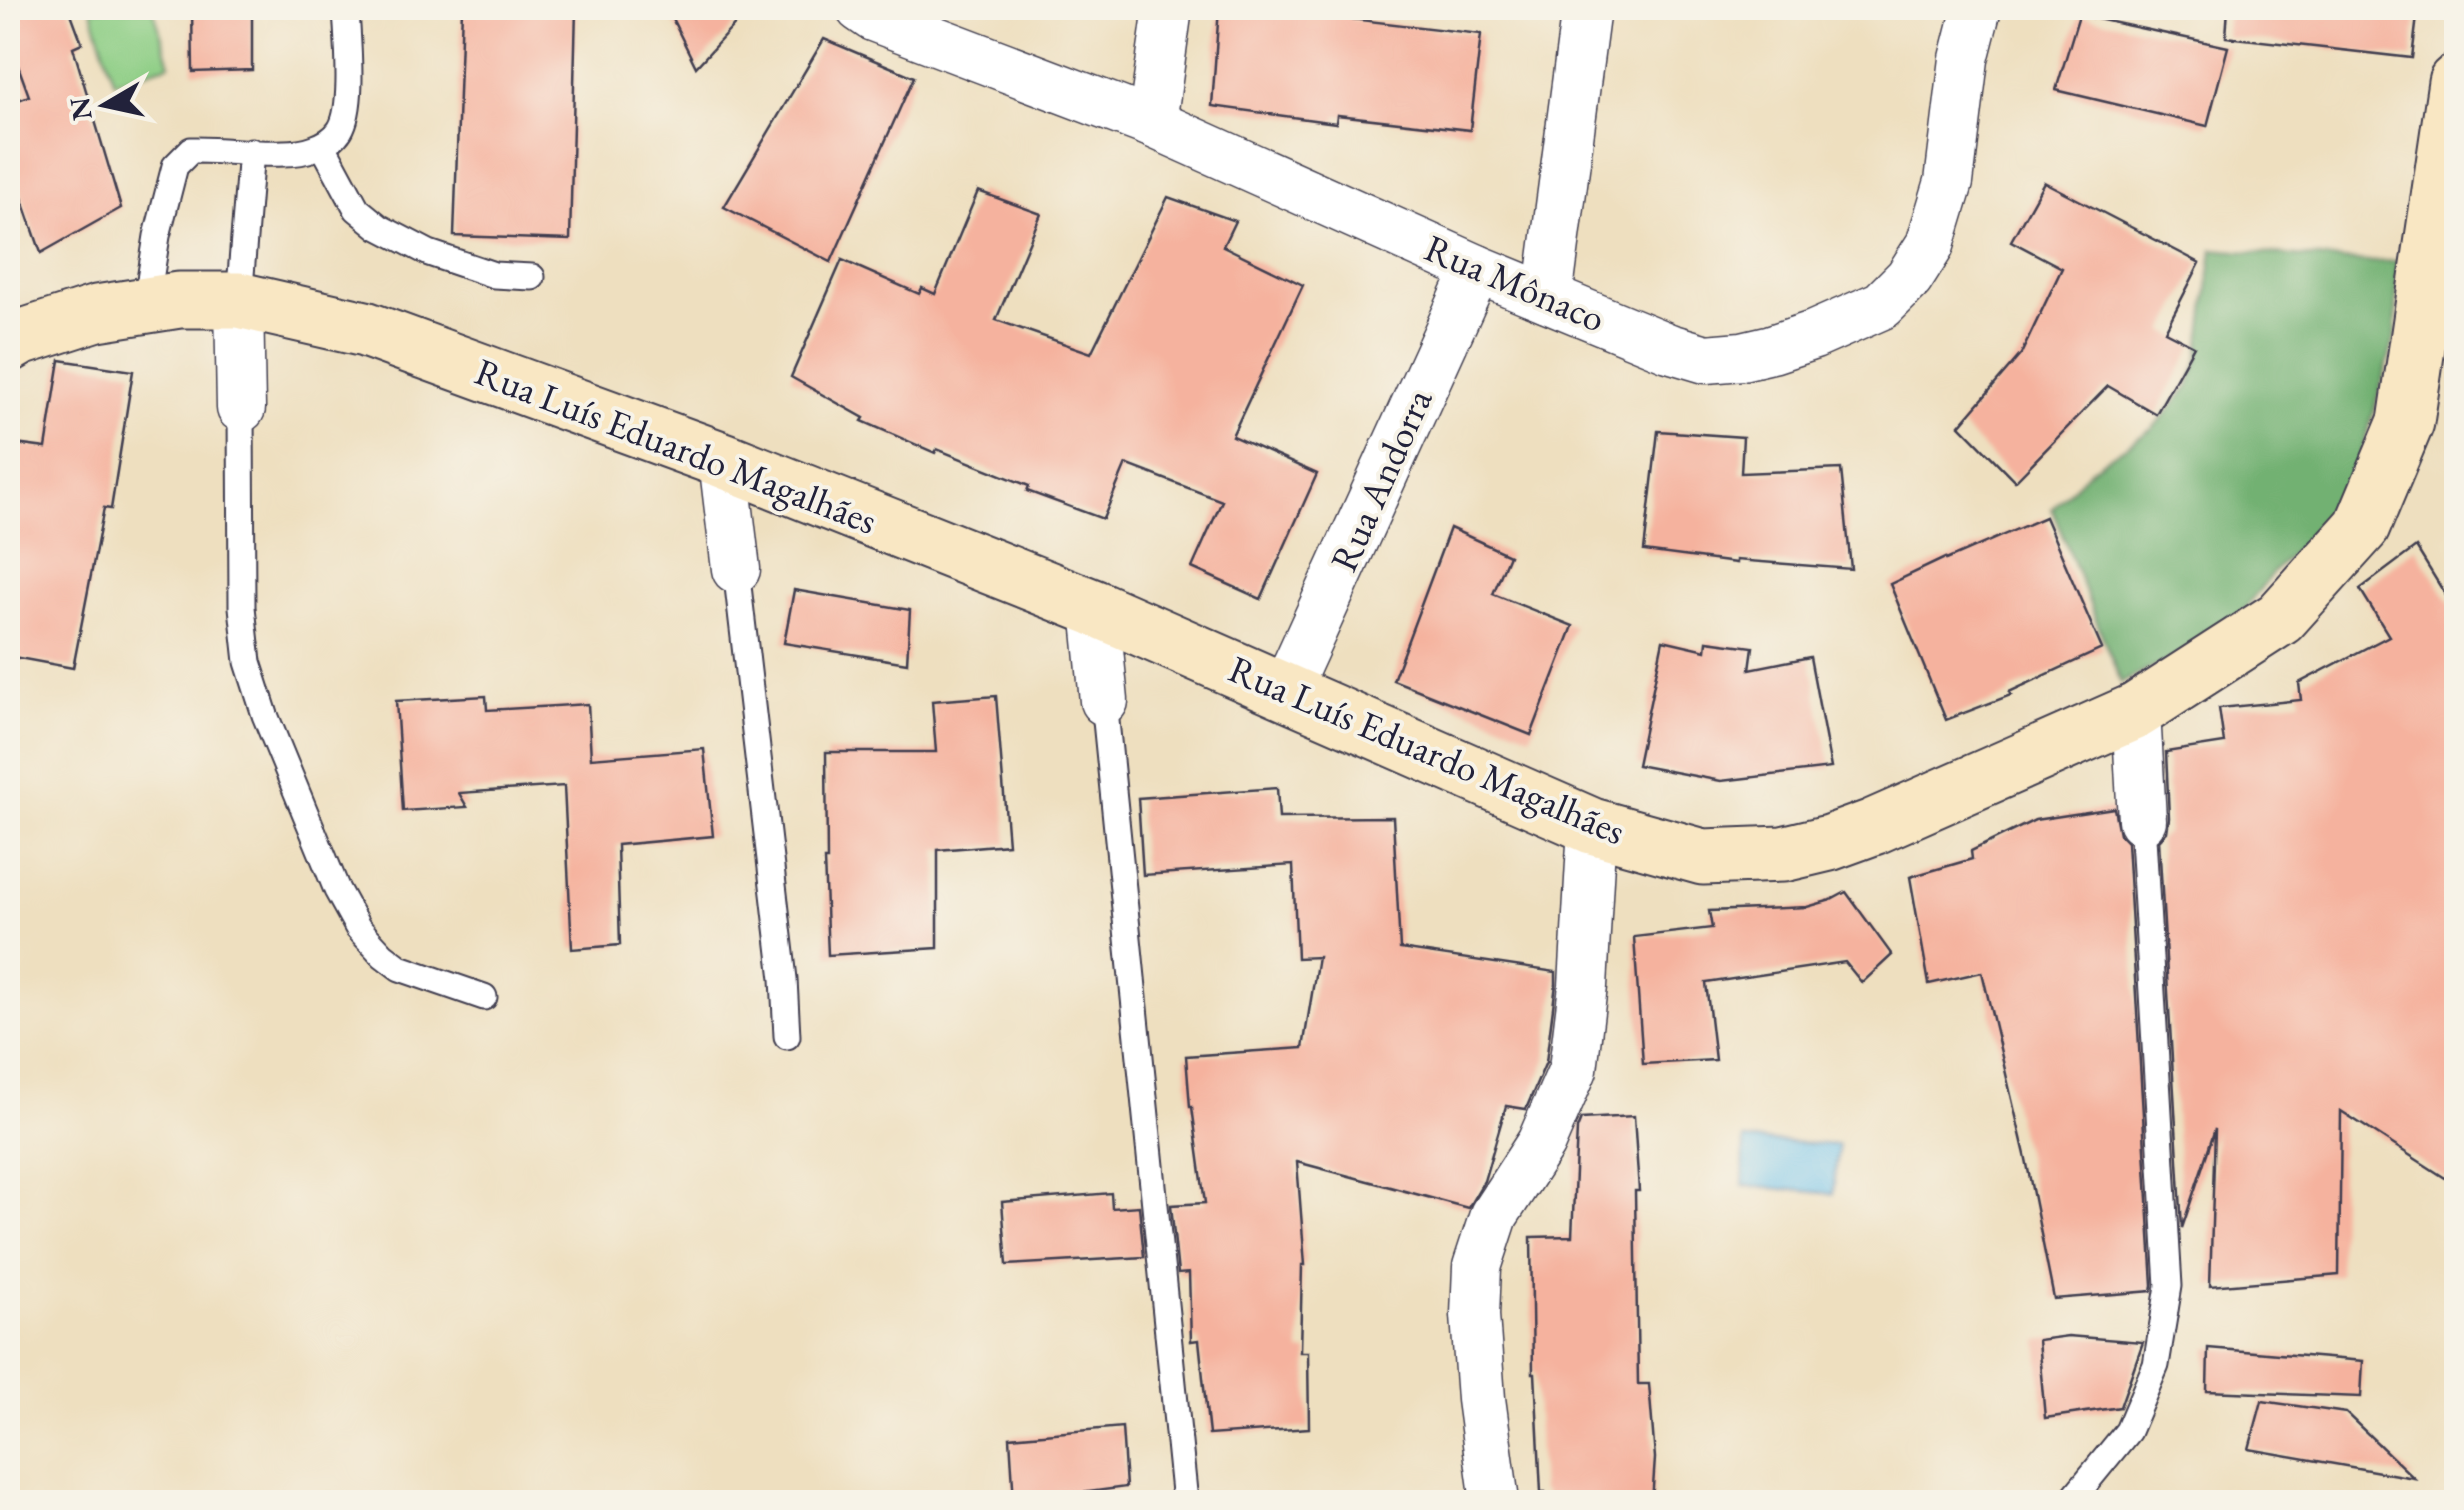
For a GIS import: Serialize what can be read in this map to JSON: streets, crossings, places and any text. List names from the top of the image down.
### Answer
{
  "streets": {
    "main road": ["Rua Luís Eduardo Magalhães"],
    "street": ["Rua Mônaco", "Rua Andorra"]
  },
  "crossings": [
    ["Rua Mônaco", "Rua Andorra"],
    ["Rua Luís Eduardo Magalhães", "Rua Andorra"]
  ],
  "north": "left"
}
